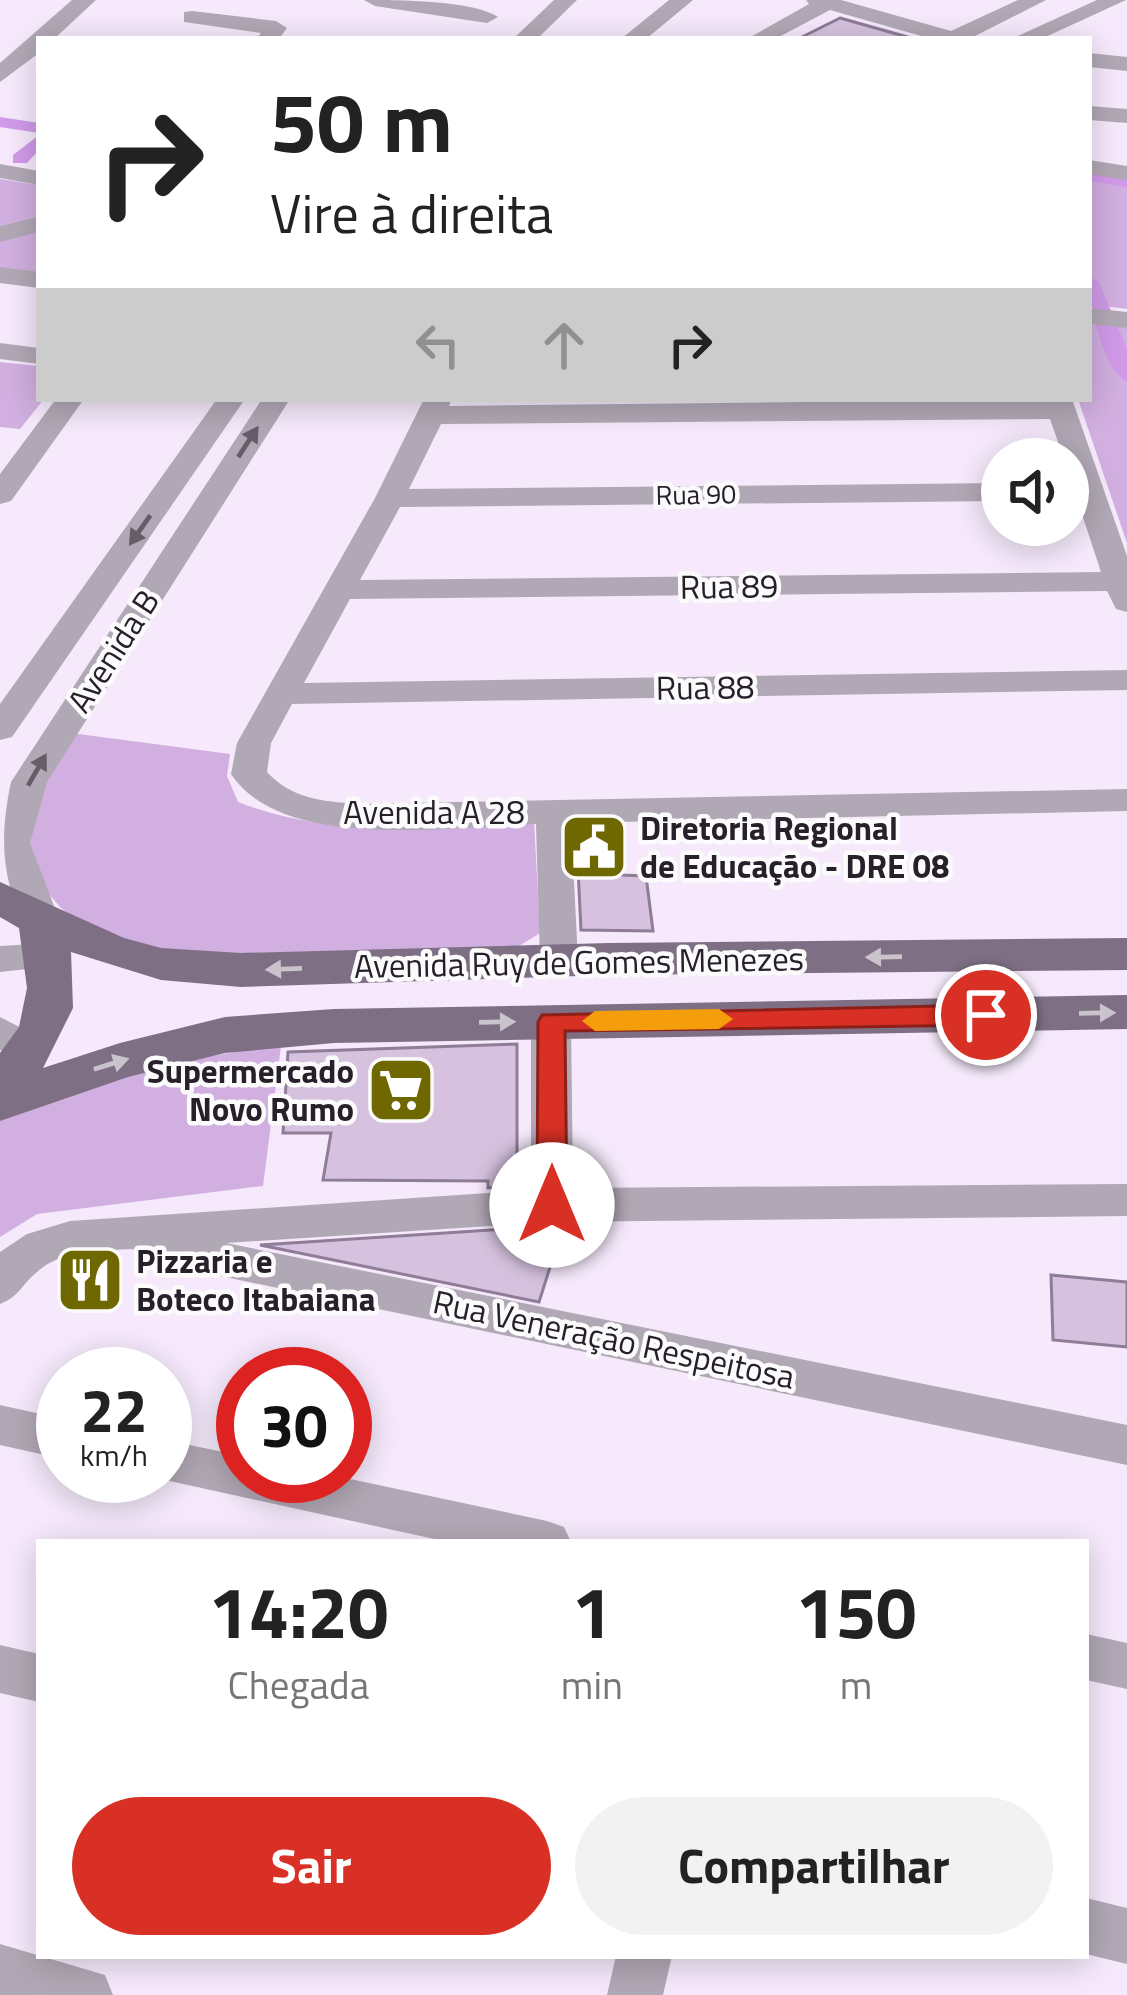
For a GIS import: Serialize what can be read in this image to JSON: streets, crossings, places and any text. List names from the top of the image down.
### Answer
{
  "streets": {
    "main road": ["Avenida Ruy de Gomes Menezes"],
    "street": [
      "Rua 90",
      "Rua 89",
      "Avenida B",
      "Rua 88",
      "Avenida A 28",
      "Rua Veneração Respeitosa"
    ]
  },
  "crossings": [
    ["Rua 90", "Avenida A 28"],
    ["Rua 89", "Avenida A 28"],
    ["Avenida B", "Avenida Ruy de Gomes Menezes"],
    ["Rua 88", "Avenida A 28"]
  ],
  "places": {
    "public building": ["Diretoria Regional de Educação - DRE 08"],
    "supermarket": ["Supermercado Novo Rumo"],
    "restaurant": ["Pizzaria e Boteco Itabaiana"]
  },
  "page": {
    "turn": ["50 m", "Vire à direita"],
    "speed": "22 km/h",
    "limit": "30",
    "eta": [
      "14:20",
      "Chegada",
      "1",
      "min",
      "150",
      "m"
    ],
    "buttons": ["Sair", "Compartilhar"]
  }
}
